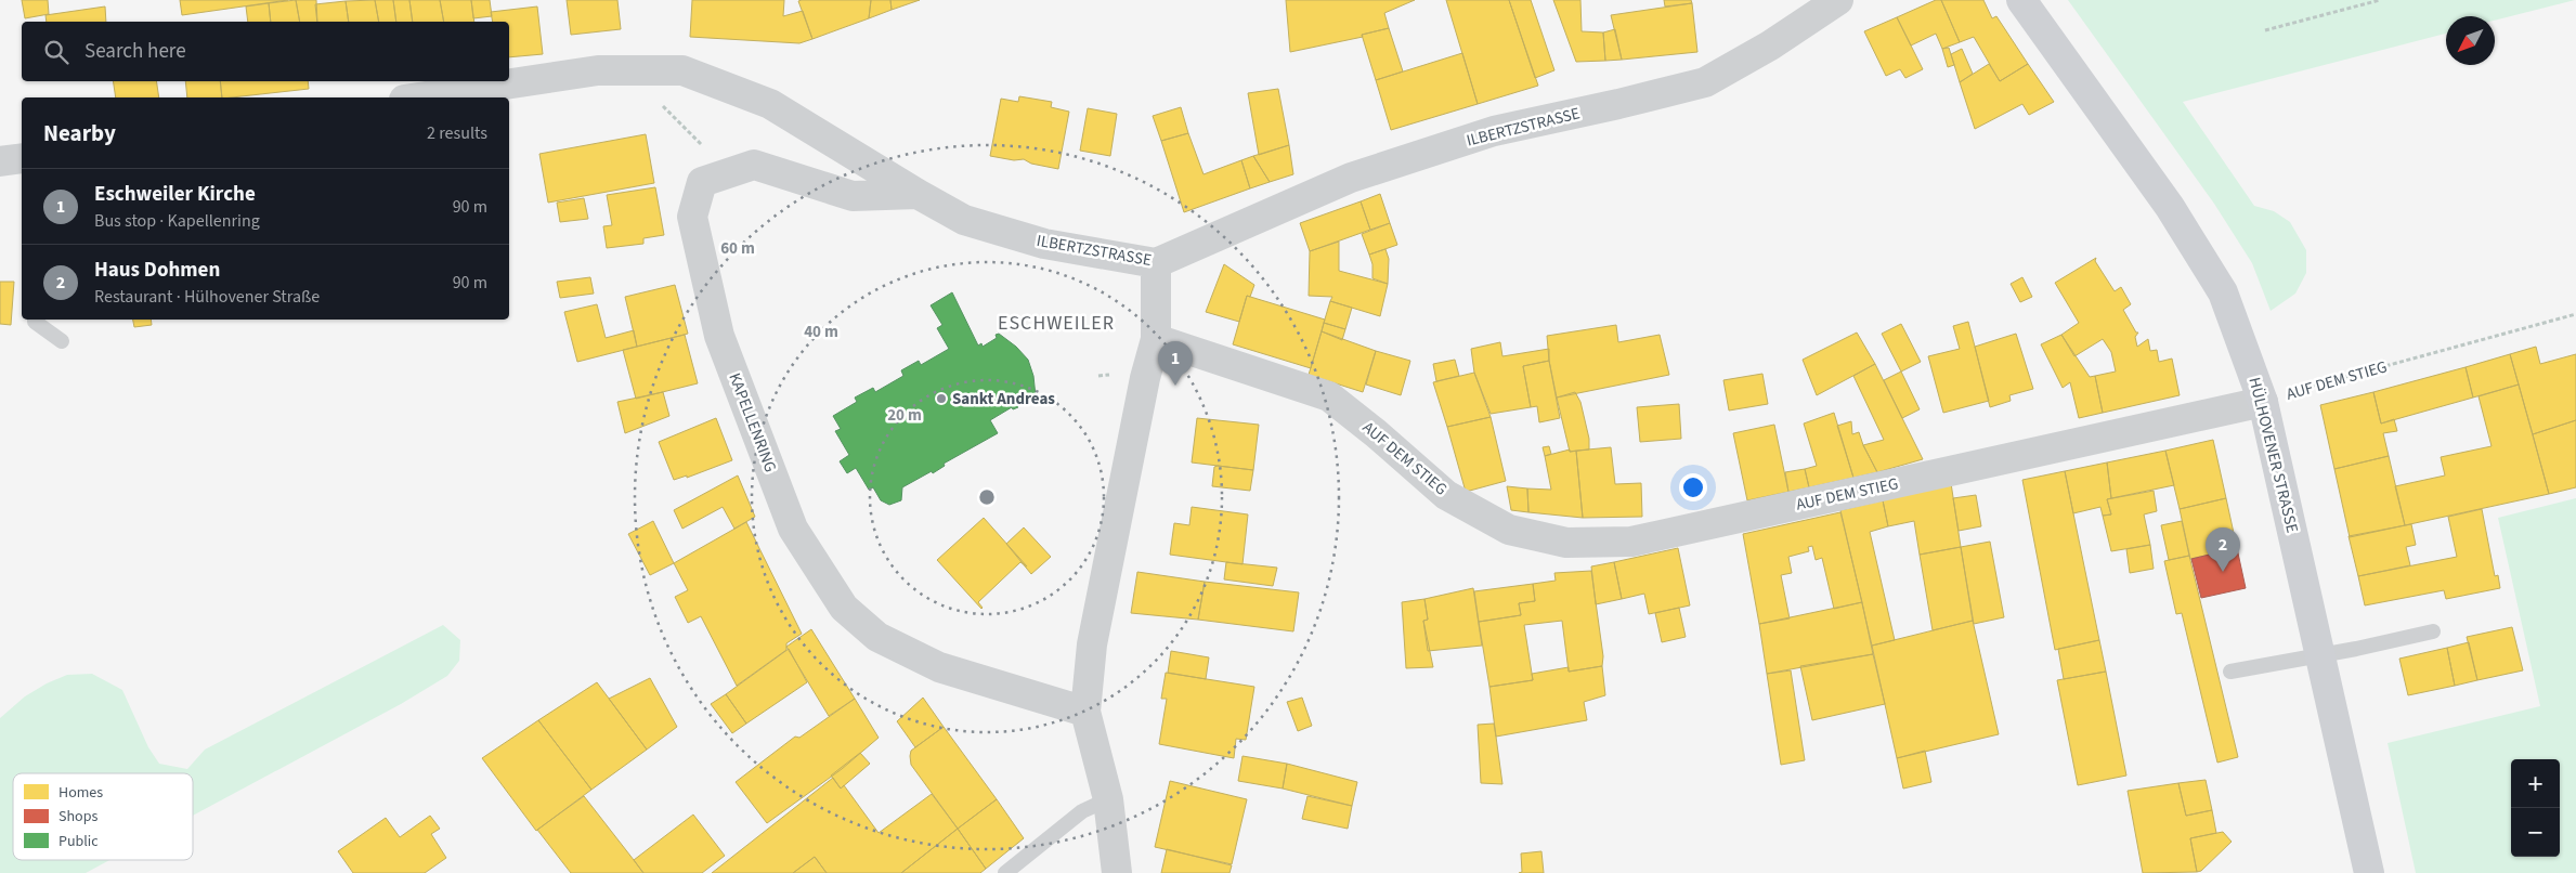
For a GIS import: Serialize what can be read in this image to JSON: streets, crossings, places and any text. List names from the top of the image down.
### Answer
{
  "streets": {
    "main road": ["HÜLHOVENER STRASSE"],
    "street": ["ILBERTZSTRASSE", "AUF DEM STIEG", "KAPELLENRING"]
  },
  "crossings": [
    ["ILBERTZSTRASSE", "KAPELLENRING"],
    ["AUF DEM STIEG", "HÜLHOVENER STRASSE"]
  ],
  "districts": ["ESCHWEILER"],
  "places": ["Sankt Andreas"],
  "legend": ["Homes", "Shops", "Public"],
  "north": "bottom left",
  "page": {
    "search": "Search here",
    "heading": ["Nearby", "2 results"],
    "list": [
      {
        "mark": "1",
        "name": "Eschweiler Kirche",
        "note": "Bus stop · Kapellenring",
        "value": "90 m"
      },
      {
        "mark": "2",
        "name": "Haus Dohmen",
        "note": "Restaurant · Hülhovener Straße",
        "value": "90 m"
      }
    ],
    "pins": ["1", "2"],
    "map_buttons": ["+", "−"]
  },
  "rings": ["60 m", "40 m", "20 m"]
}
